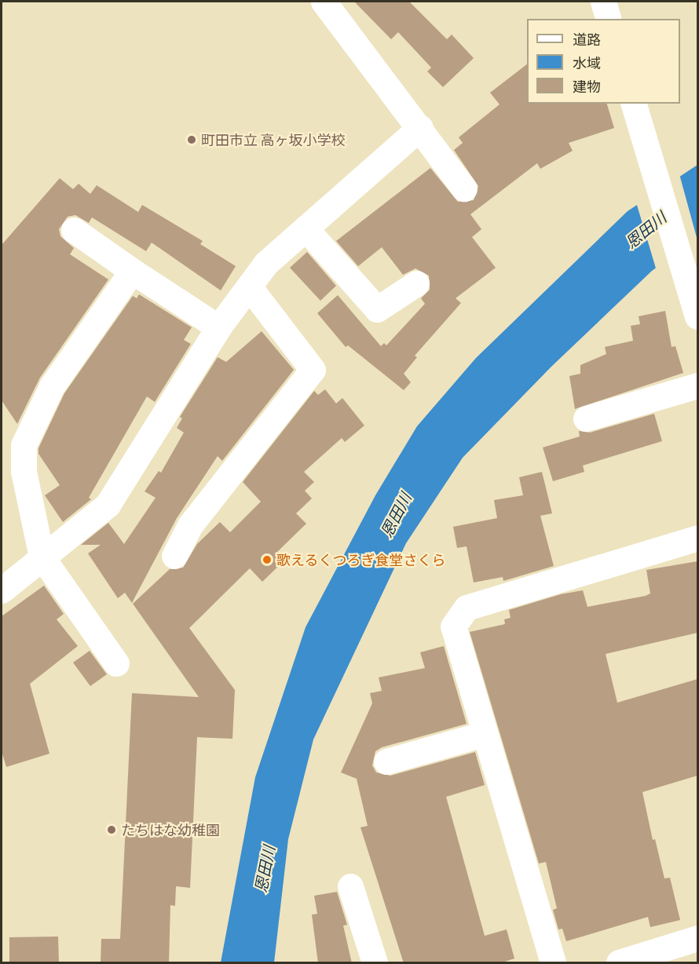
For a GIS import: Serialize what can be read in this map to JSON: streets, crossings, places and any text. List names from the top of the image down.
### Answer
{
  "water": ["恩田川"],
  "places": ["町田市立 高ヶ坂小学校", "歌えるくつろぎ食堂さくら", "たちはな幼稚園"],
  "legend": ["道路", "水域", "建物"]
}
